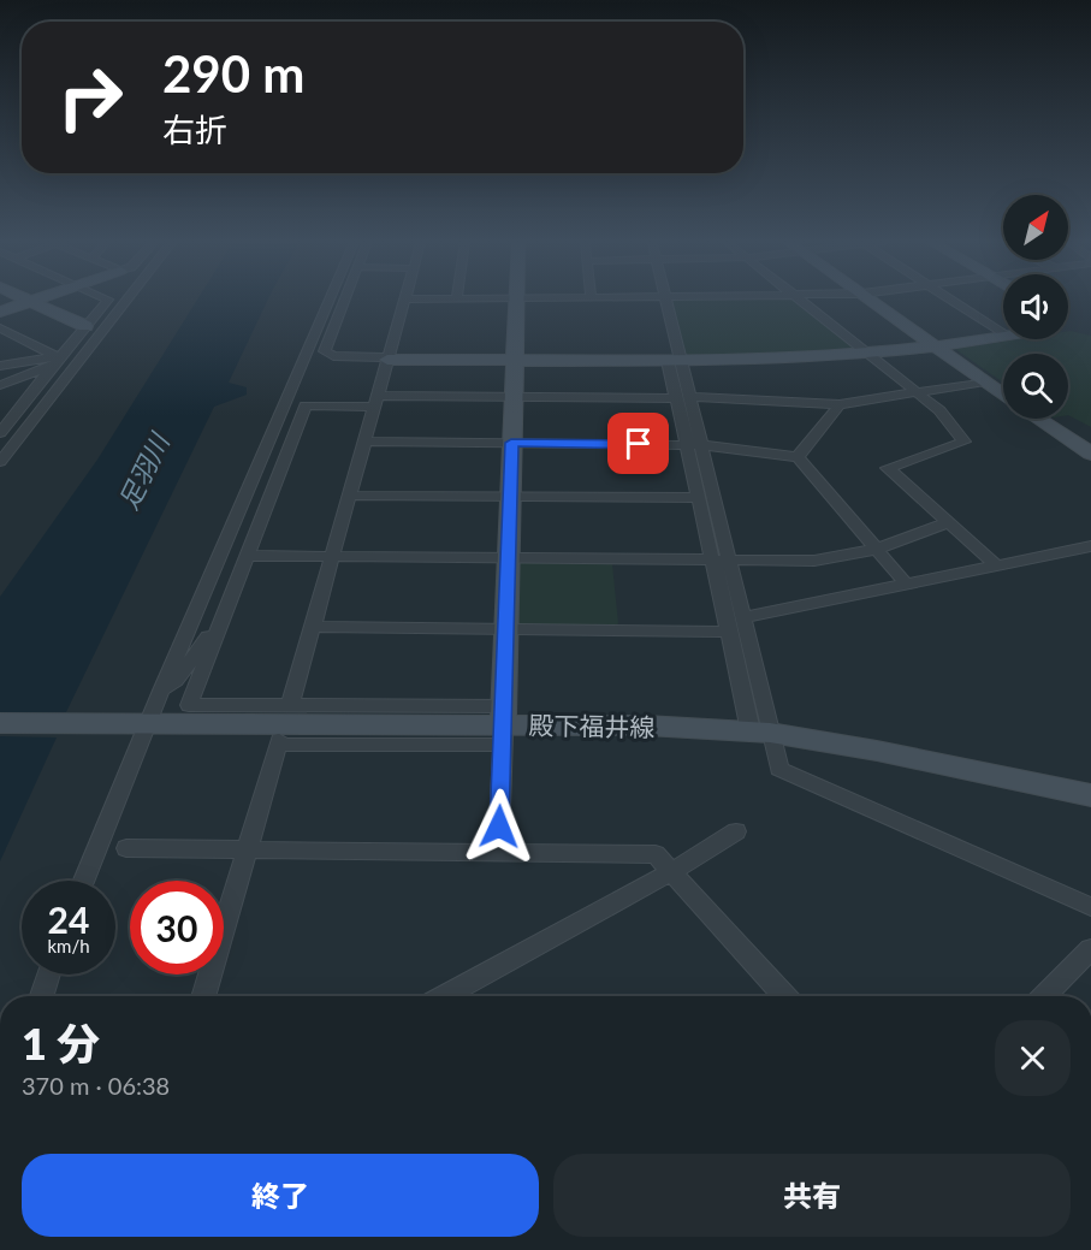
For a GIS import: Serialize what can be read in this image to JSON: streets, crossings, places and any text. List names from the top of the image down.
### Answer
{
  "streets": {
    "street": ["殿下福井線"]
  },
  "water": ["足羽川"],
  "north": "top right",
  "page": {
    "turn": ["290 m", "右折"],
    "speed": "24 km/h",
    "limit": "30",
    "heading": ["1 分", "370 m · 06:38"],
    "buttons": ["終了", "共有"]
  }
}
